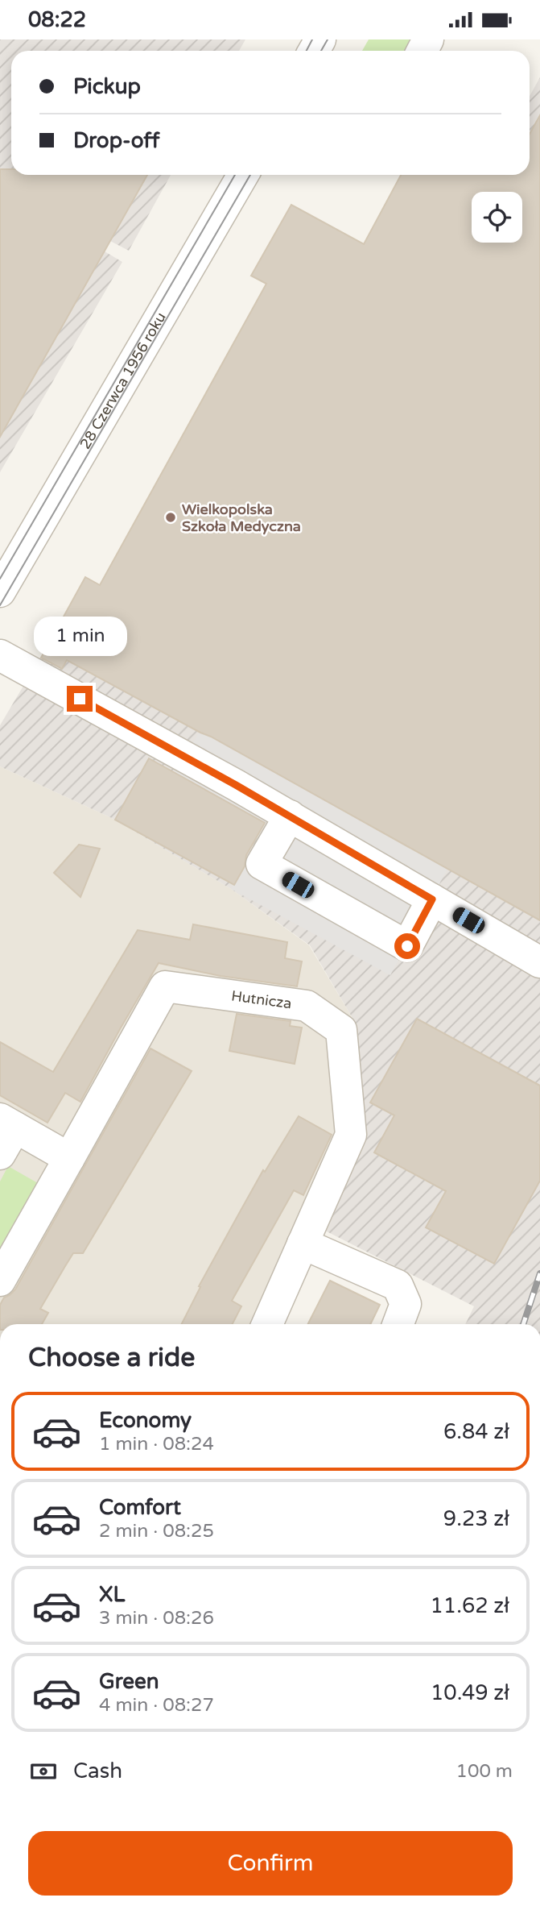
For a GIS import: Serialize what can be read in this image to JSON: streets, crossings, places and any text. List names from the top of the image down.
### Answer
{
  "streets": {
    "street": ["28 Czerwca 1956 roku", "Hutnicza"]
  },
  "places": ["Wielkopolska Szkoła Medyczna"],
  "page": {
    "status": "08:22",
    "banner": ["Pickup", "Drop-off"],
    "bubble": "1 min",
    "heading": "Choose a ride",
    "list": [
      {
        "name": "Economy",
        "note": "1 min · 08:24",
        "value": "6.84 zł"
      },
      {
        "name": "Comfort",
        "note": "2 min · 08:25",
        "value": "9.23 zł"
      },
      {
        "name": "XL",
        "note": "3 min · 08:26",
        "value": "11.62 zł"
      },
      {
        "name": "Green",
        "note": "4 min · 08:27",
        "value": "10.49 zł"
      }
    ],
    "pay": ["Cash", "100 m"],
    "buttons": "Confirm"
  }
}
